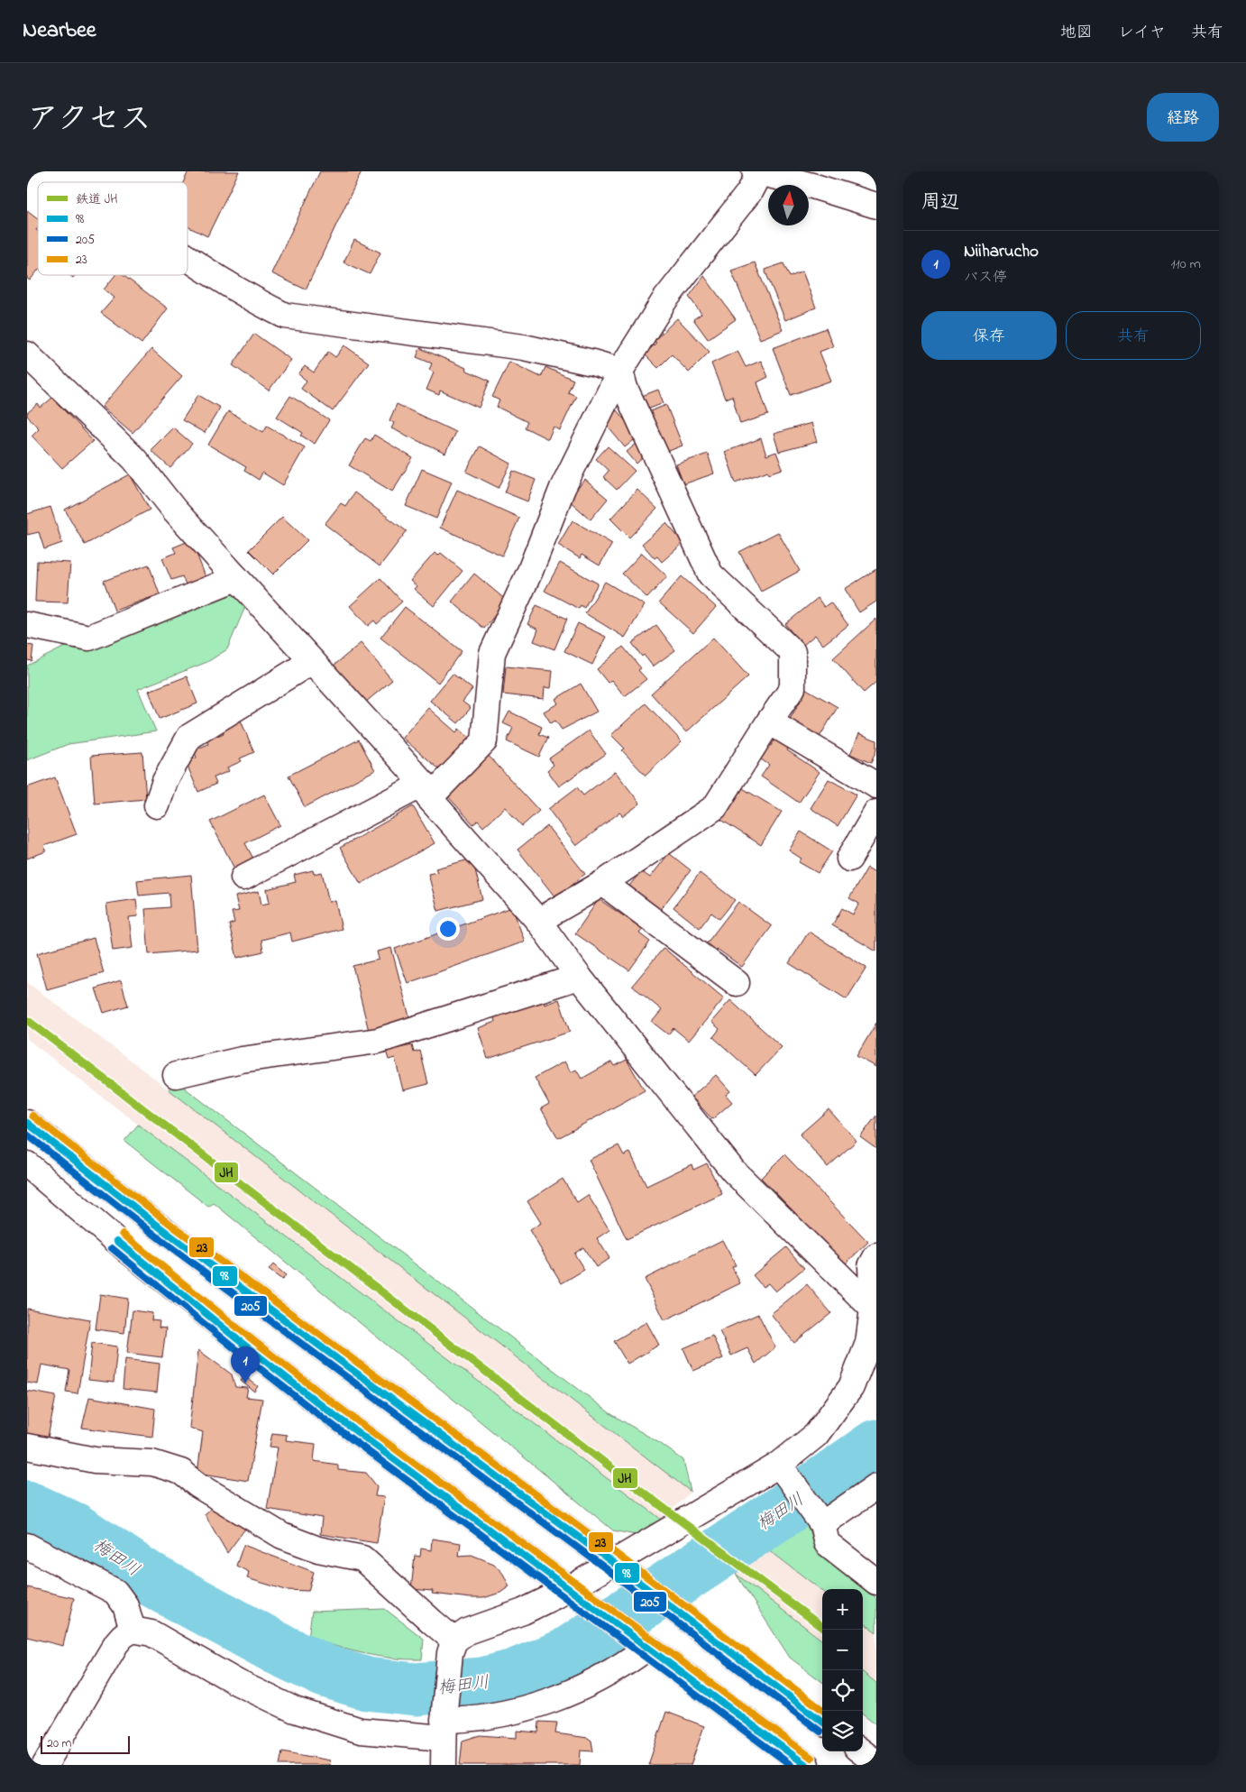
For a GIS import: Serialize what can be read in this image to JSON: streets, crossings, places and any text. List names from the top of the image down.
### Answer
{
  "water": ["梅田川"],
  "lines": [
    "rail line JH",
    "transit line 23",
    "transit line 98",
    "transit line 205"
  ],
  "legend": [
    "鉄道 JH",
    "98",
    "205",
    "23"
  ],
  "scale_bar": "20 m",
  "north": "top",
  "page": {
    "header": "Nearbee",
    "nav": ["地図", "レイヤ", "共有"],
    "title": "アクセス",
    "buttons": [
      "経路",
      ["保存", "共有"]
    ],
    "heading": "周辺",
    "list": [
      {
        "mark": "1",
        "name": "Niiharucho",
        "note": "バス停",
        "value": "110 m"
      }
    ],
    "pins": "1",
    "map_buttons": ["+", "−"],
    "scale": "20 m"
  }
}
